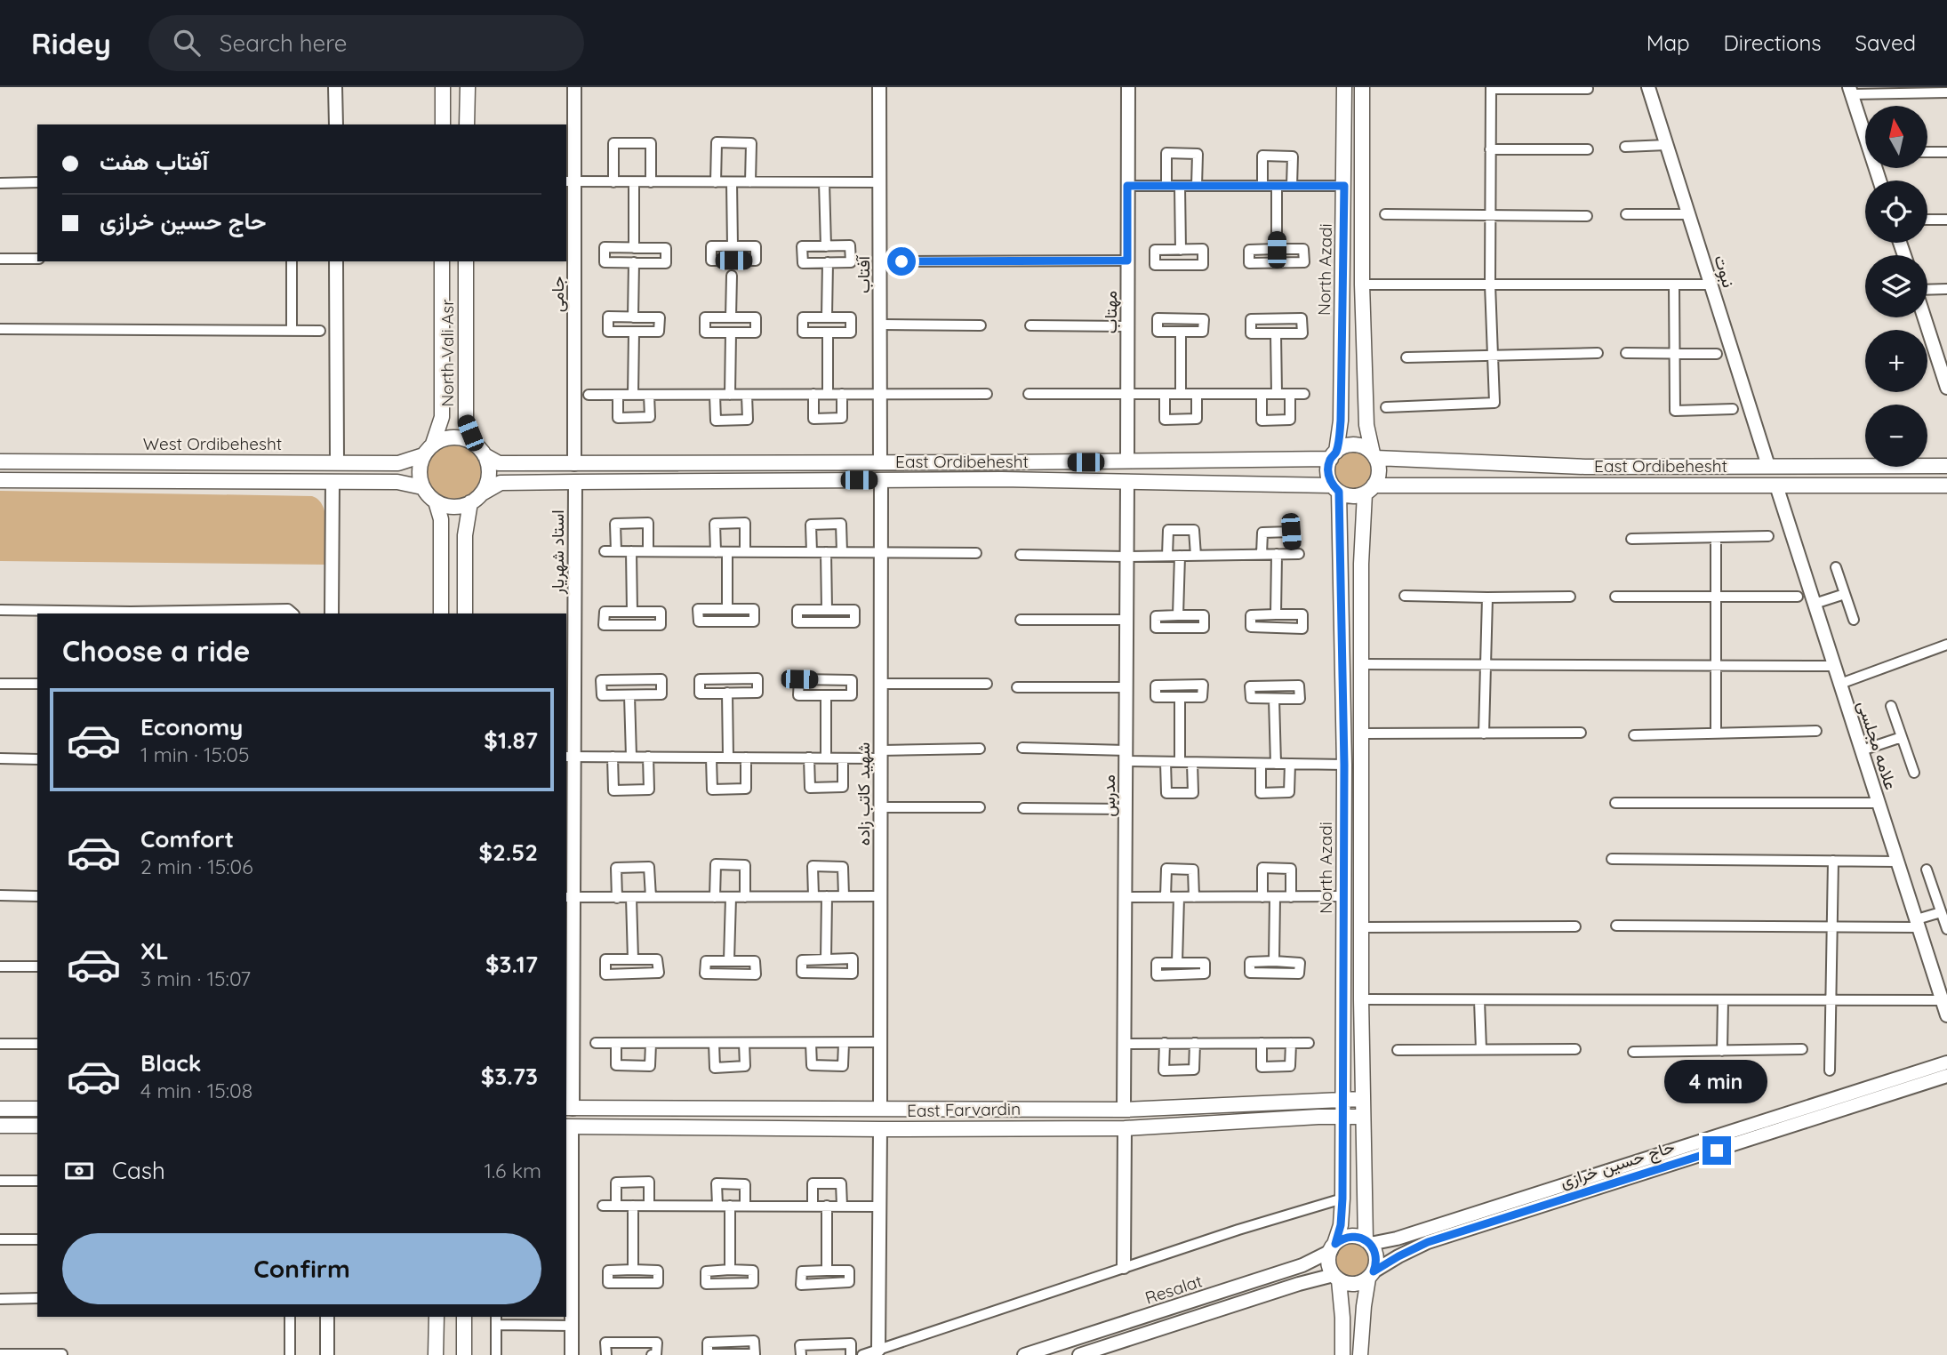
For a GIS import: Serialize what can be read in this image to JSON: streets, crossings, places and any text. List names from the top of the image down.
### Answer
{
  "streets": {
    "main road": [
      "North Azadi",
      "North Vali Asr",
      "West Ordibehesht",
      "East Ordibehesht",
      "East Farvardin"
    ],
    "street": [
      "نبوت",
      "آفتاب",
      "جامی",
      "مهتاب",
      "استاد شهریار",
      "علامه مجلسی",
      "شهید کاتب زاده",
      "مدرس",
      "حاج حسین خرازی",
      "Resalat"
    ]
  },
  "crossings": [
    ["North Azadi", "East Ordibehesht"],
    ["North Azadi", "East Farvardin"],
    ["North Azadi", "حاج حسین خرازی"],
    ["North Azadi", "Resalat"],
    ["نبوت", "East Ordibehesht"],
    ["آفتاب", "East Ordibehesht"],
    ["جامی", "East Ordibehesht"],
    ["مهتاب", "East Ordibehesht"],
    ["North Vali Asr", "West Ordibehesht"],
    ["North Vali Asr", "East Ordibehesht"],
    ["West Ordibehesht", "East Ordibehesht"],
    ["East Ordibehesht", "استاد شهریار"],
    ["East Ordibehesht", "علامه مجلسی"],
    ["East Ordibehesht", "شهید کاتب زاده"],
    ["East Ordibehesht", "مدرس"],
    ["استاد شهریار", "East Farvardin"],
    ["شهید کاتب زاده", "East Farvardin"],
    ["مدرس", "East Farvardin"],
    ["حاج حسین خرازی", "Resalat"]
  ],
  "north": "top",
  "page": {
    "header": "Ridey",
    "search": "Search here",
    "nav": ["Map", "Directions", "Saved"],
    "map_buttons": ["+", "−"],
    "banner": ["آفتاب هفت", "حاج حسین خرازی"],
    "heading": "Choose a ride",
    "list": [
      {
        "name": "Economy",
        "note": "1 min · 15:05",
        "value": "$1.87"
      },
      {
        "name": "Comfort",
        "note": "2 min · 15:06",
        "value": "$2.52"
      },
      {
        "name": "XL",
        "note": "3 min · 15:07",
        "value": "$3.17"
      },
      {
        "name": "Black",
        "note": "4 min · 15:08",
        "value": "$3.73"
      }
    ],
    "bubble": "4 min",
    "pay": ["Cash", "1.6 km"],
    "buttons": "Confirm"
  }
}
